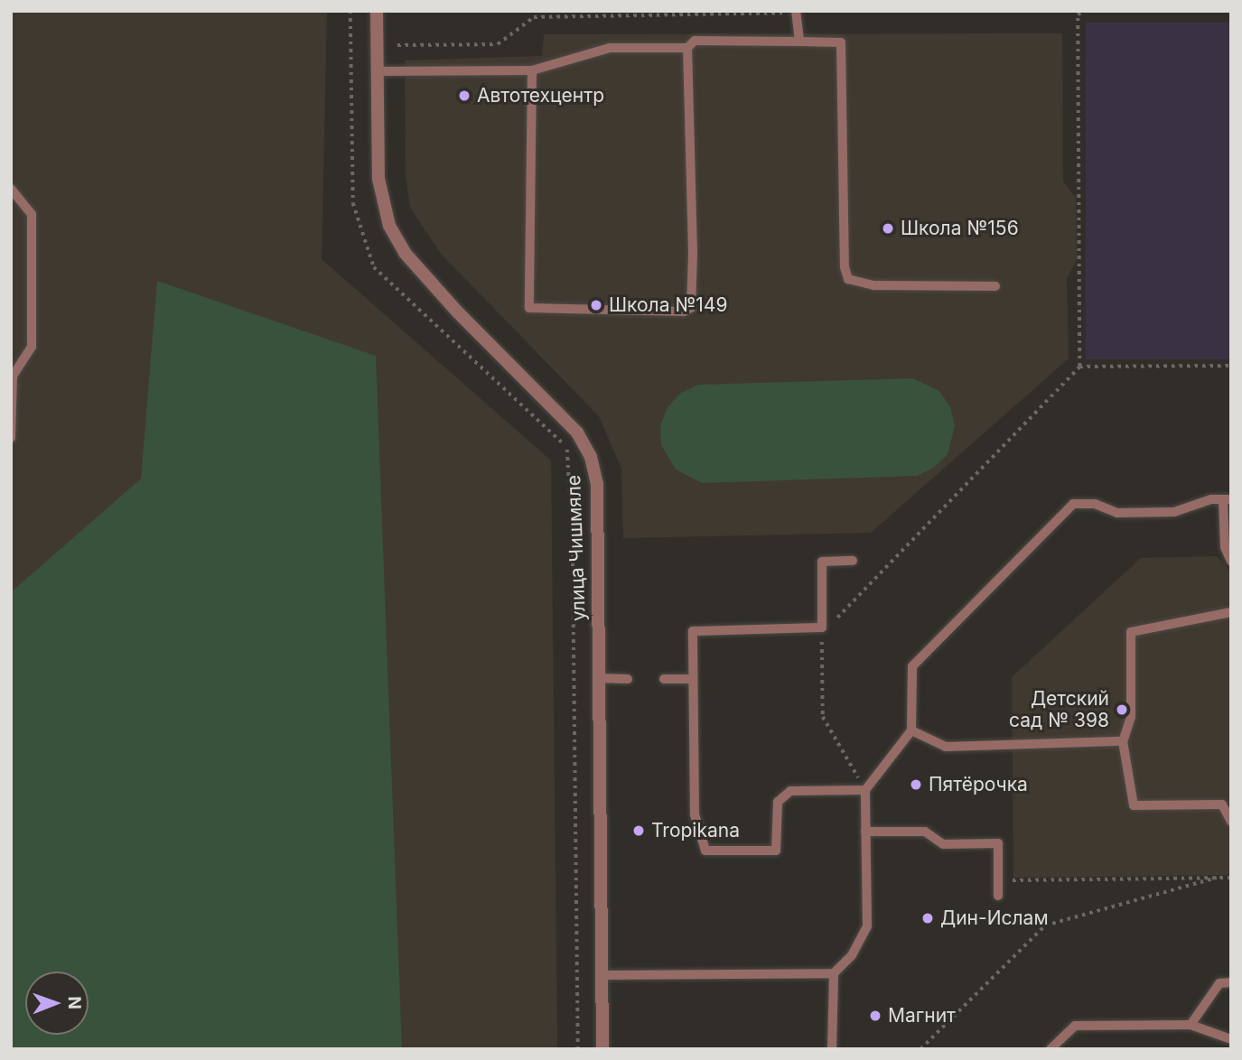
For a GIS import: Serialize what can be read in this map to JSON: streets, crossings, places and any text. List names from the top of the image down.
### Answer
{
  "streets": {
    "street": ["улица Чишмяле"]
  },
  "places": [
    "Автотехцентр",
    "Школа №156",
    "Школа №149",
    "Детский сад № 398",
    "Пятёрочка",
    "Tropikana",
    "Дин-Ислам",
    "Магнит"
  ],
  "north": "right"
}
